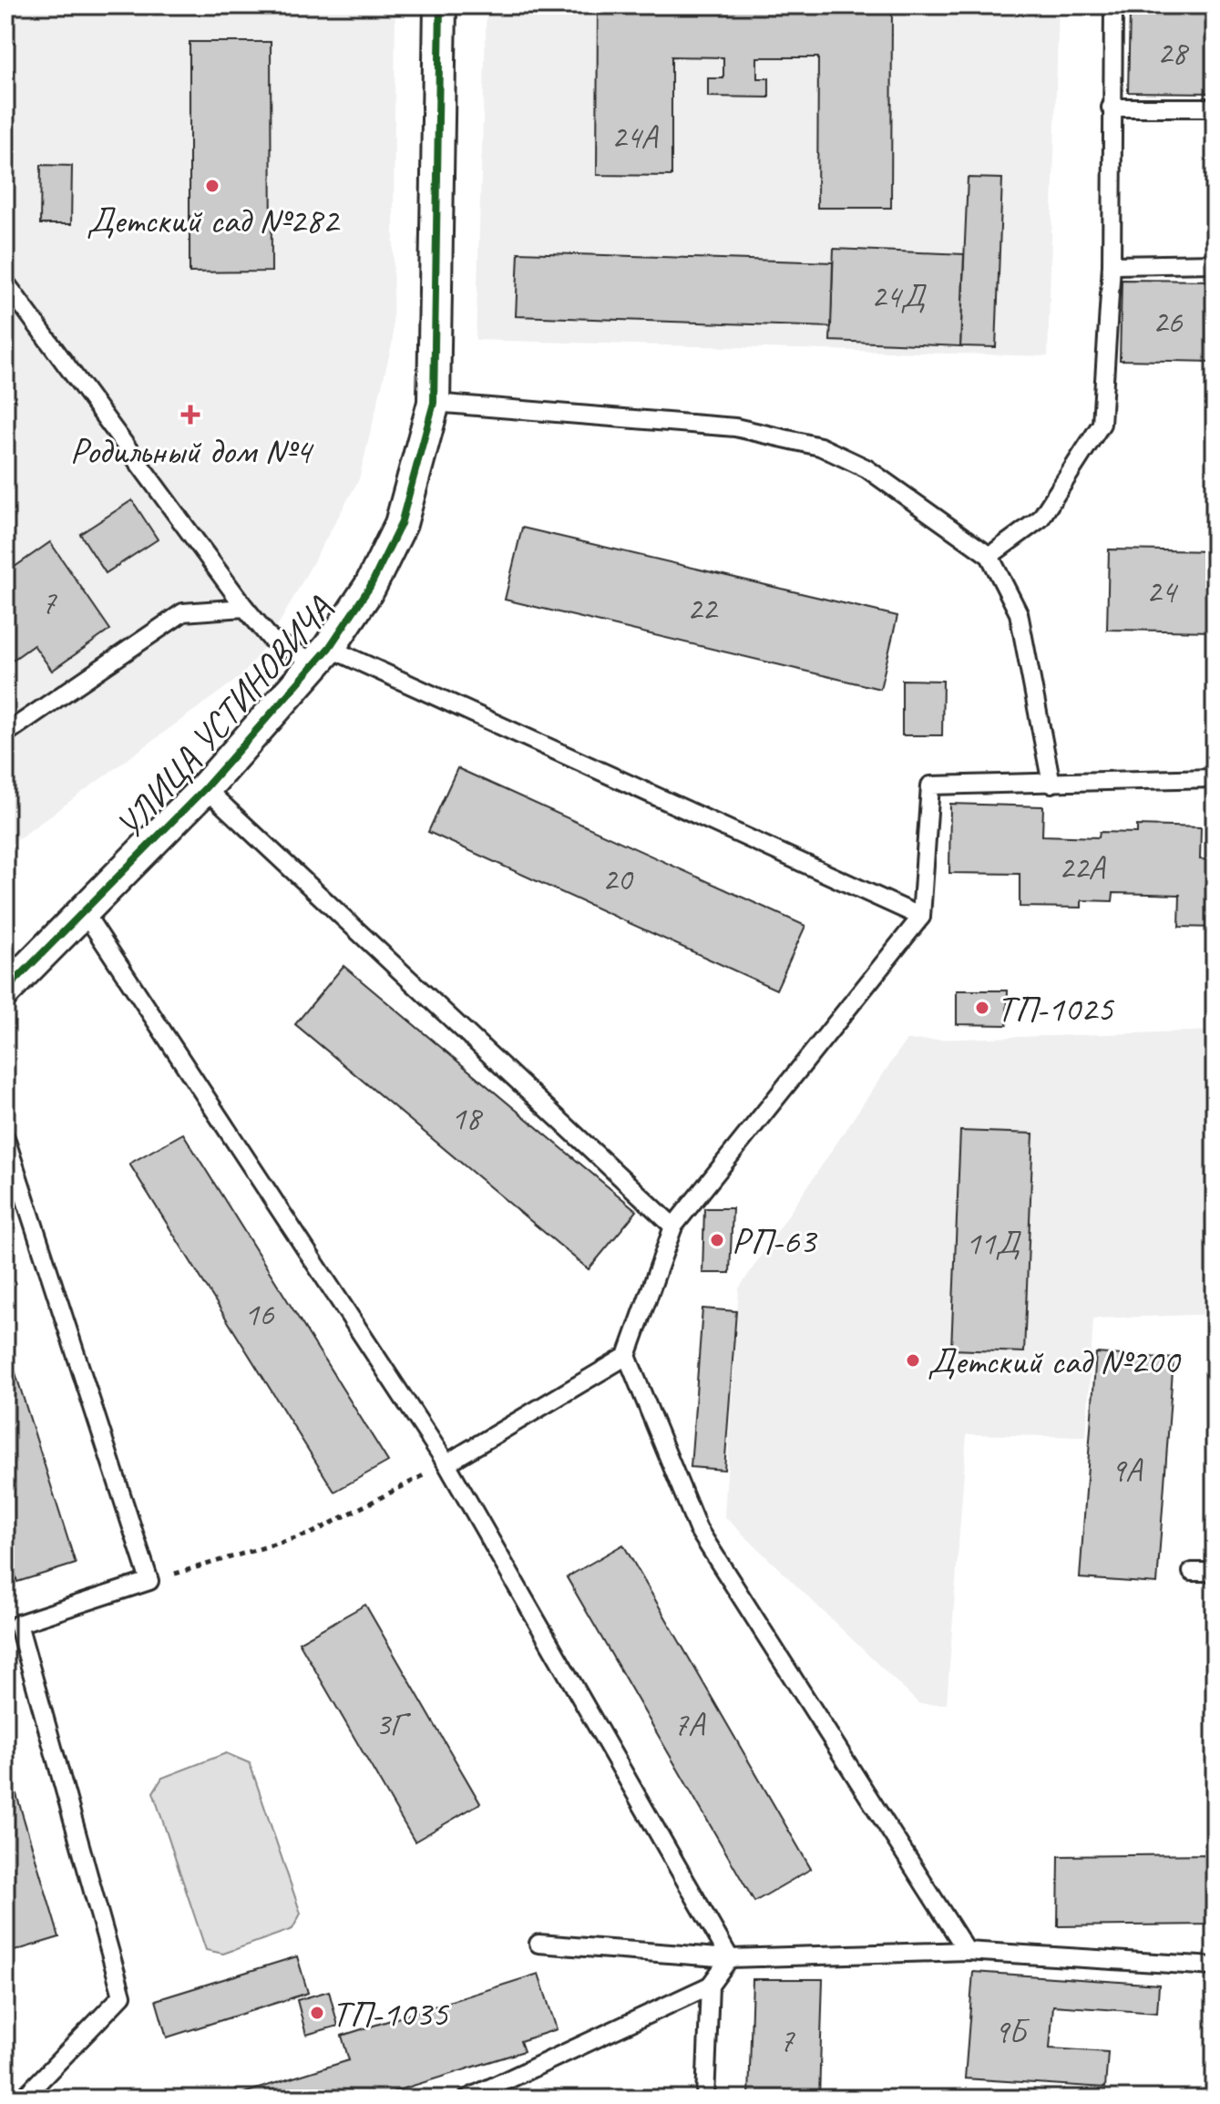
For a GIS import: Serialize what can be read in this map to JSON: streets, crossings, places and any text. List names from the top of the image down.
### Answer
{
  "streets": {
    "street": ["УЛИЦА УСТИНОВИЧА"]
  },
  "places": {
    "other": [
      "Детский сад №282",
      "ТП-1025",
      "РП-63",
      "Детский сад №200",
      "ТП-1035"
    ],
    "health": ["Родильный дом №4"]
  },
  "house_numbers": [
    "28",
    "24А",
    "24Д",
    "26",
    "24",
    "7",
    "22",
    "22А",
    "20",
    "18",
    "11Д",
    "16",
    "9А",
    "3Г",
    "7А",
    "9Б",
    "7"
  ]
}
